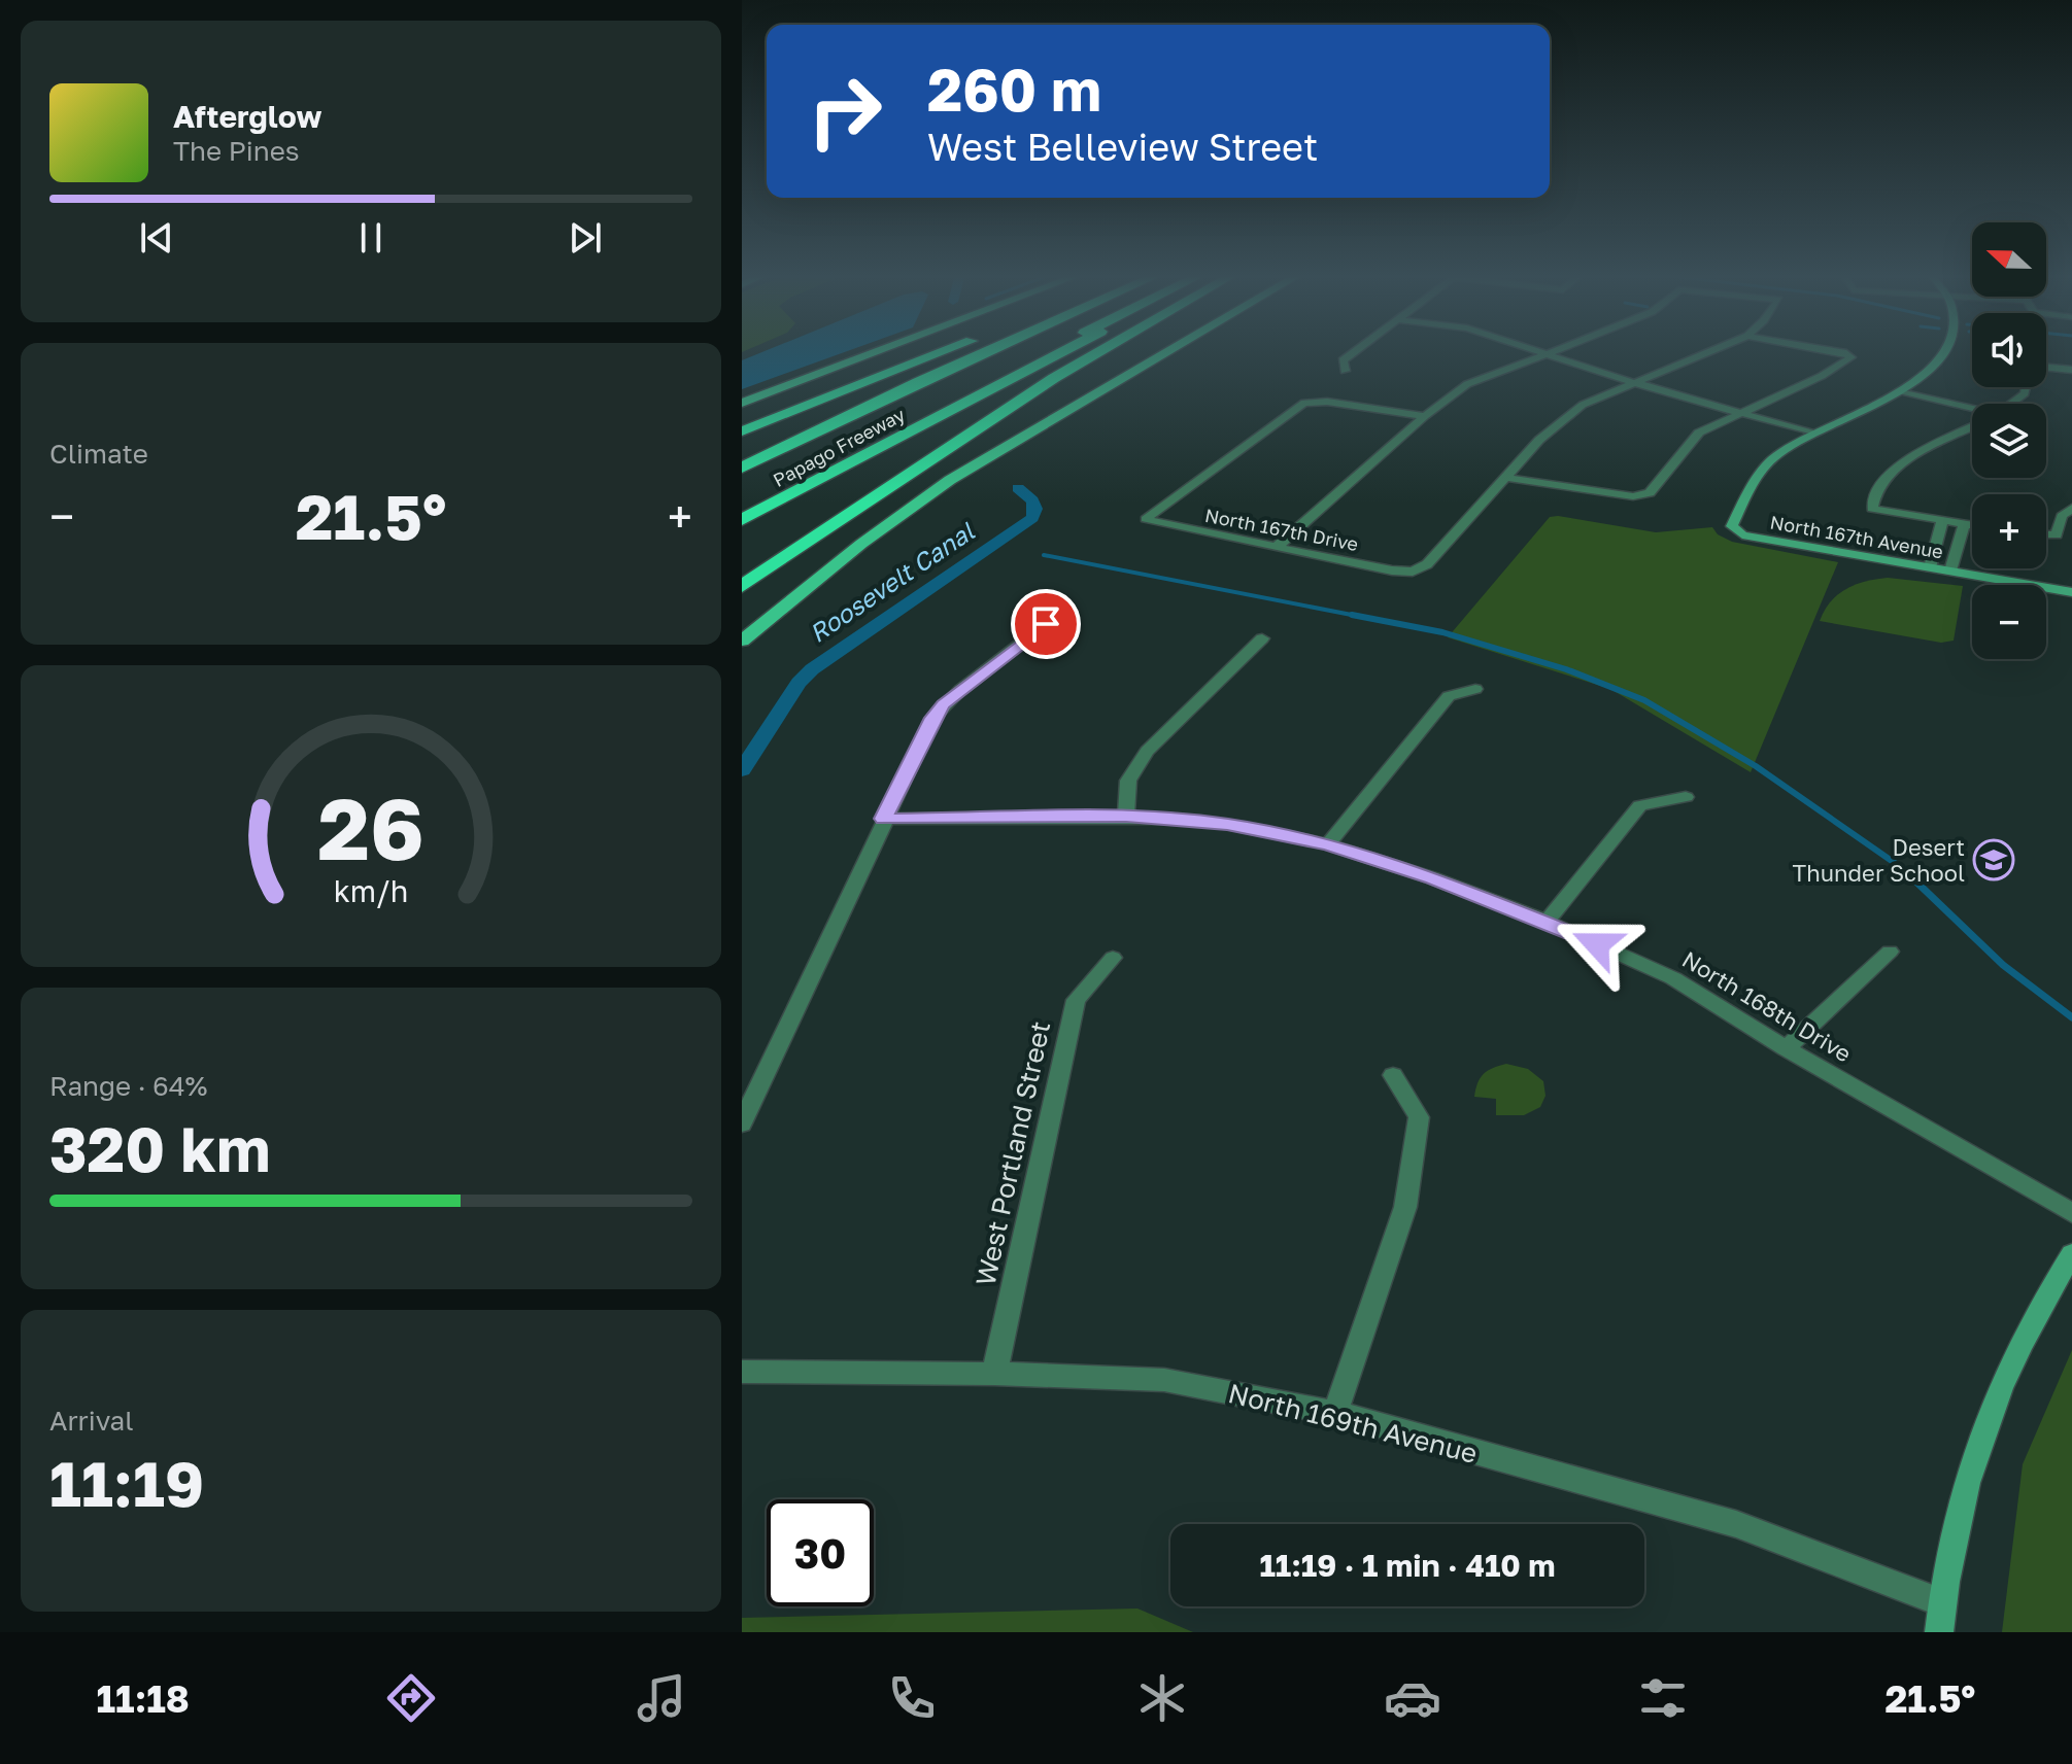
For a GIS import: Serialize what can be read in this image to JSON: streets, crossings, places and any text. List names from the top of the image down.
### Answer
{
  "streets": {
    "highway": ["Papago Freeway"],
    "street": [
      "North 167th Drive",
      "North 167th Avenue",
      "North 168th Drive",
      "West Portland Street",
      "North 169th Avenue"
    ]
  },
  "crossings": [
    ["West Portland Street", "North 169th Avenue"]
  ],
  "water": ["Roosevelt Canal"],
  "places": {
    "school or university": ["Desert Thunder School"]
  },
  "north": "left",
  "page": {
    "turn": ["260 m", "West Belleview Street"],
    "song": ["Afterglow", "The Pines"],
    "map_buttons": ["+", "−"],
    "tile": [
      "Climate",
      ["Range · 64%", "320 km"],
      ["Arrival", "11:19"]
    ],
    "heat": ["−", "21.5°", "+"],
    "limit": "30",
    "trip": "11:19 · 1 min · 410 m",
    "tabs": ["11:18", "21.5°"],
    "gauge": ["26", "km/h"]
  }
}
